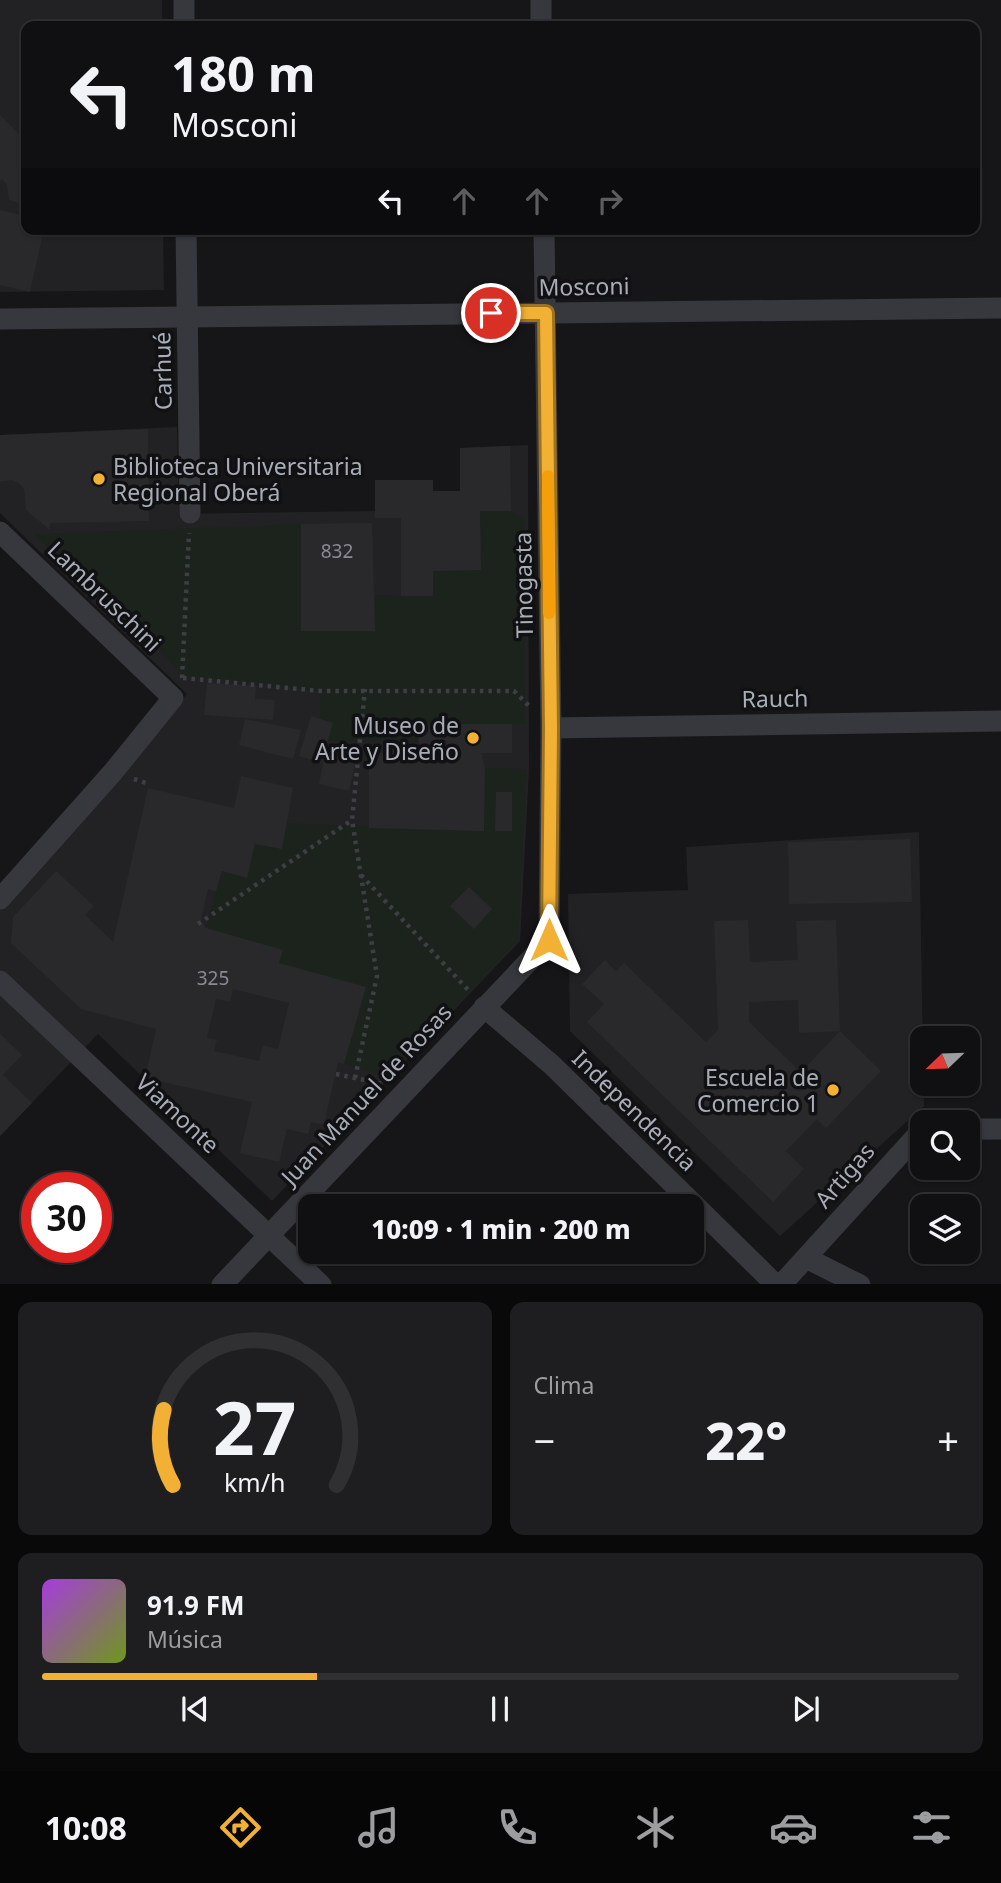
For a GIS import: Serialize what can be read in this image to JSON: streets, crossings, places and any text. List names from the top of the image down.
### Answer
{
  "streets": {
    "street": [
      "Mosconi",
      "Carhué",
      "Tinogasta",
      "Lambruschini",
      "Rauch",
      "Juan Manuel de Rosas",
      "Independencia",
      "Viamonte",
      "Artigas"
    ]
  },
  "crossings": [
    ["Mosconi", "Carhué"],
    ["Mosconi", "Tinogasta"],
    ["Tinogasta", "Rauch"],
    ["Tinogasta", "Juan Manuel de Rosas"],
    ["Juan Manuel de Rosas", "Independencia"],
    ["Juan Manuel de Rosas", "Viamonte"],
    ["Independencia", "Artigas"]
  ],
  "places": ["Biblioteca Universitaria Regional Oberá", "Museo de Arte y Diseño", "Escuela de Comercio 1"],
  "house_numbers": ["832", "325"],
  "north": "bottom left",
  "page": {
    "turn": ["180 m", "Mosconi"],
    "limit": "30",
    "trip": "10:09 · 1 min · 200 m",
    "tile": "Clima",
    "heat": ["−", "22°", "+"],
    "song": ["91.9 FM", "Música"],
    "tabs": "10:08",
    "gauge": ["27", "km/h"]
  }
}
